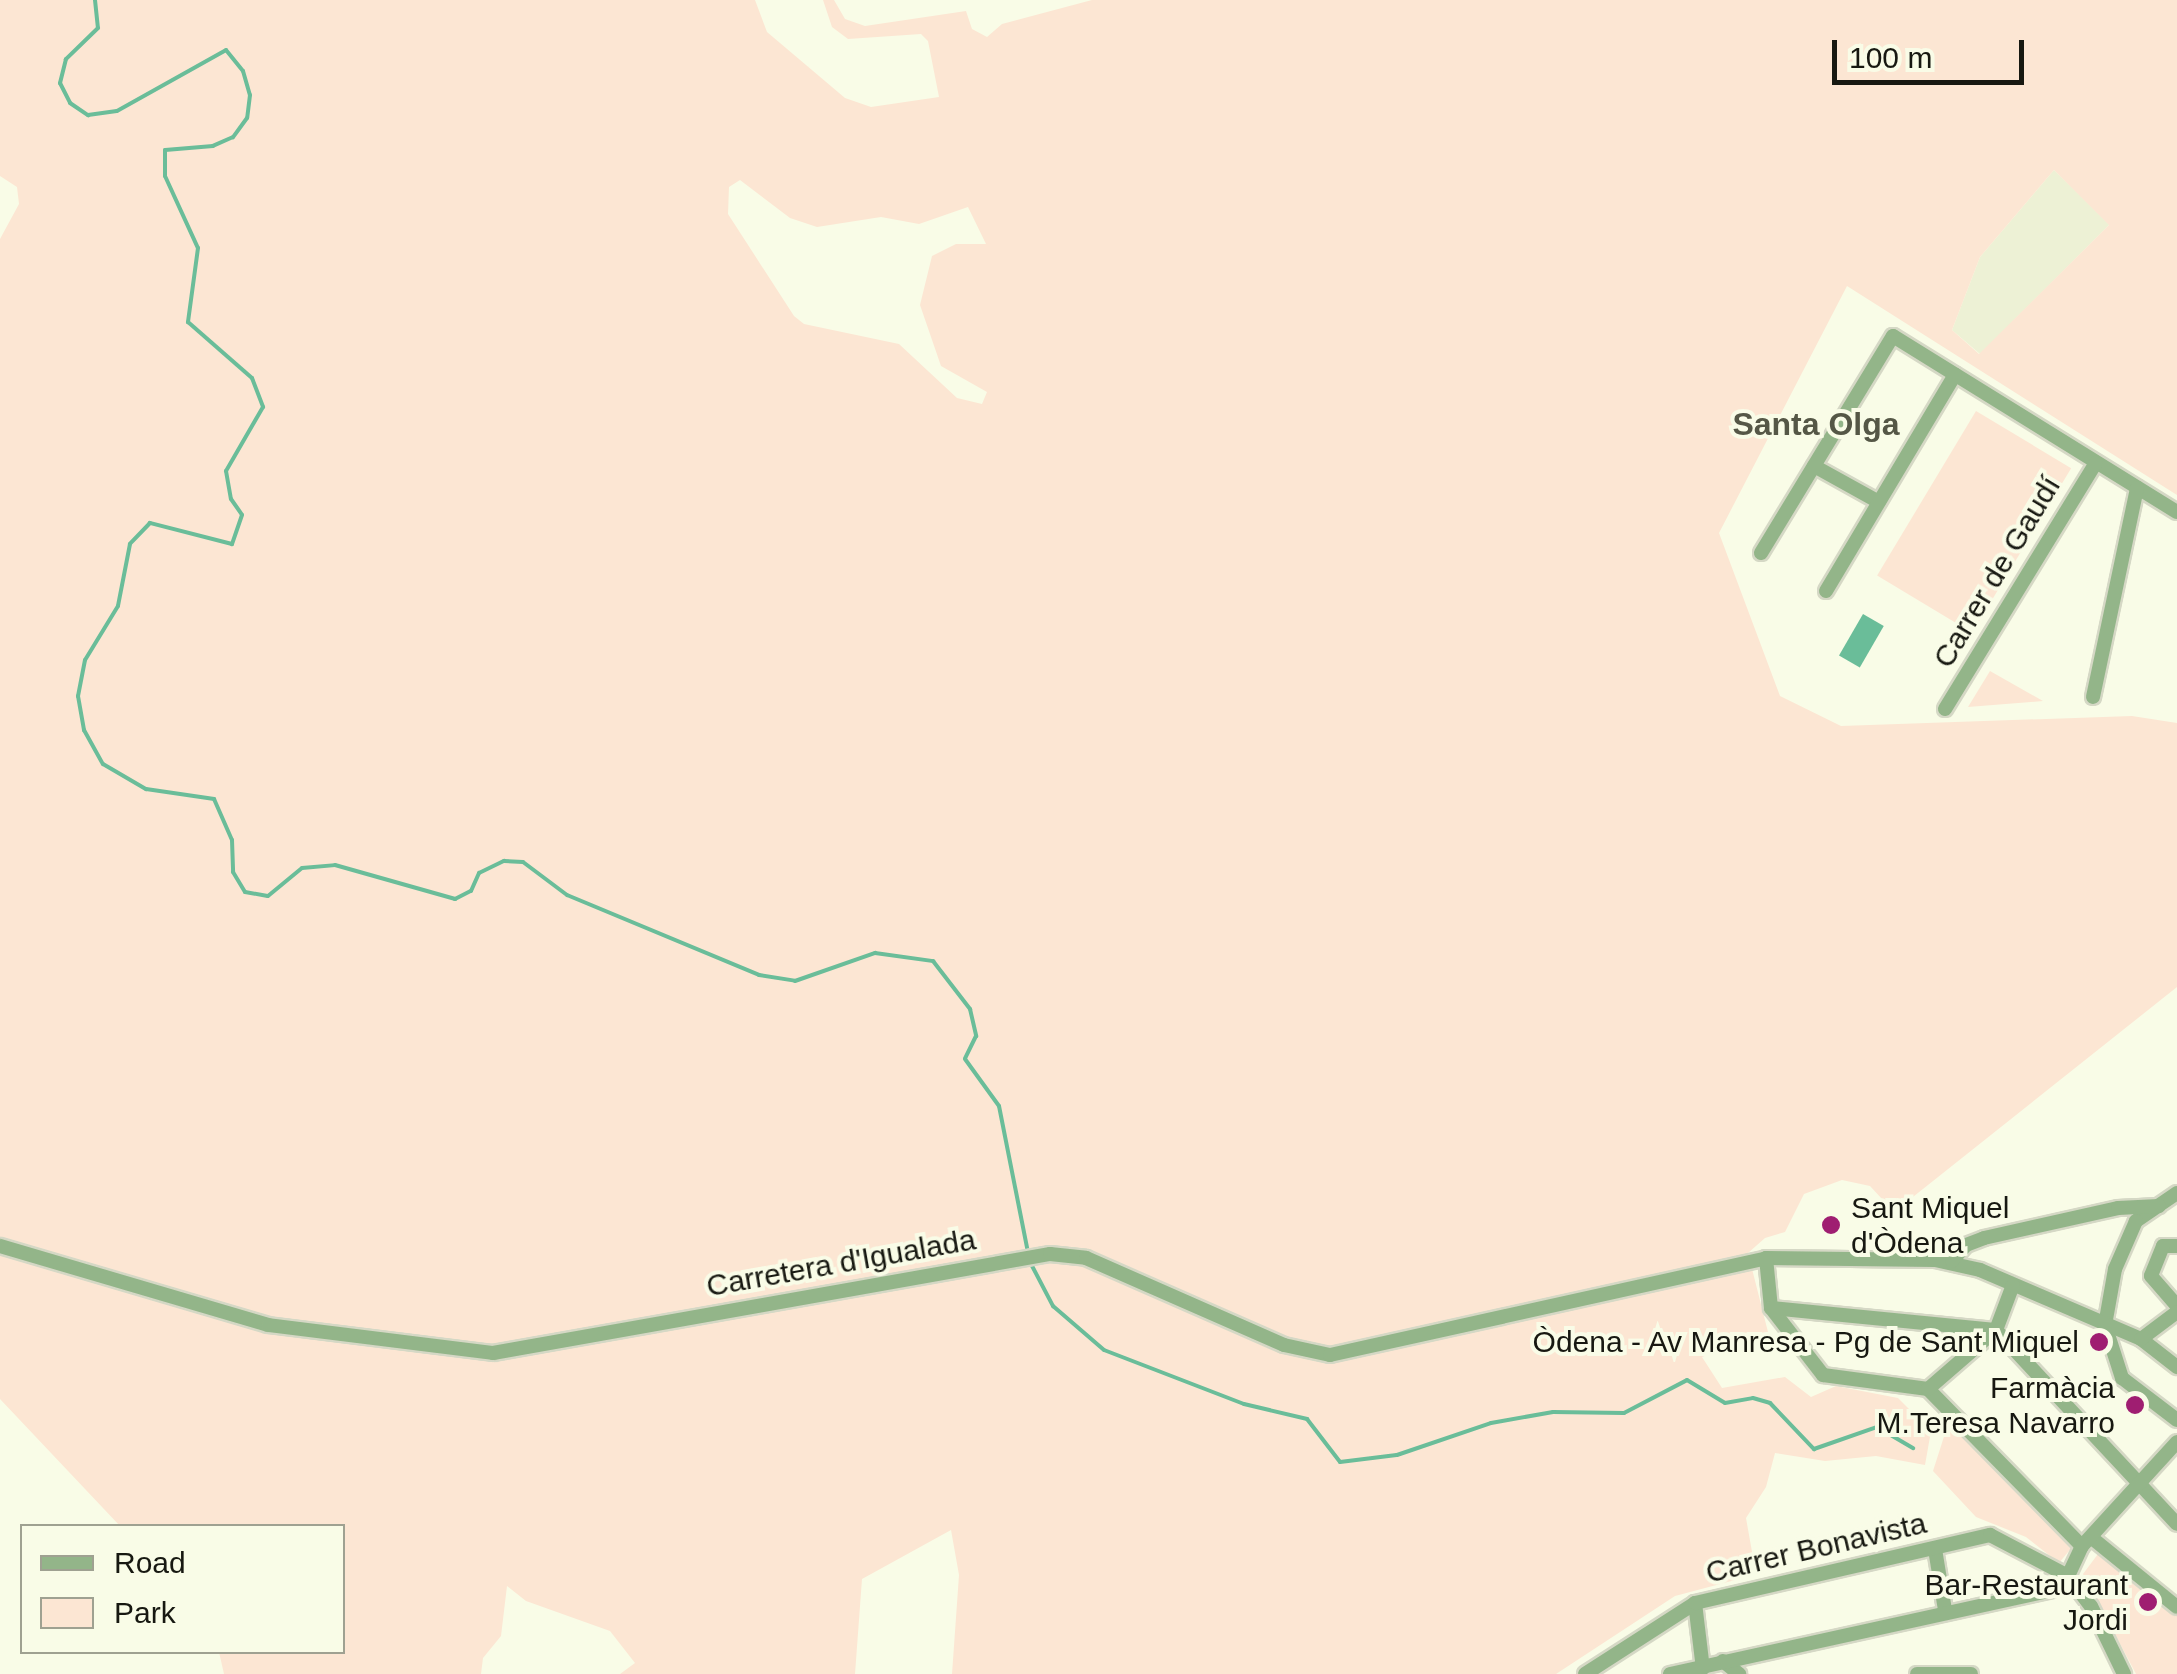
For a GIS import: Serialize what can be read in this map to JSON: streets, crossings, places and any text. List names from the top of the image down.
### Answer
{
  "streets": {
    "street": ["Carrer de Gaudí", "Carretera d'Igualada", "Carrer Bonavista"]
  },
  "districts": ["Santa Olga"],
  "places": [
    "Sant Miquel d'Òdena",
    "Òdena - Av Manresa - Pg de Sant Miquel",
    "Farmàcia M.Teresa Navarro",
    "Bar-Restaurant Jordi"
  ],
  "legend": ["Road", "Park"],
  "scale_bar": "100 m"
}
